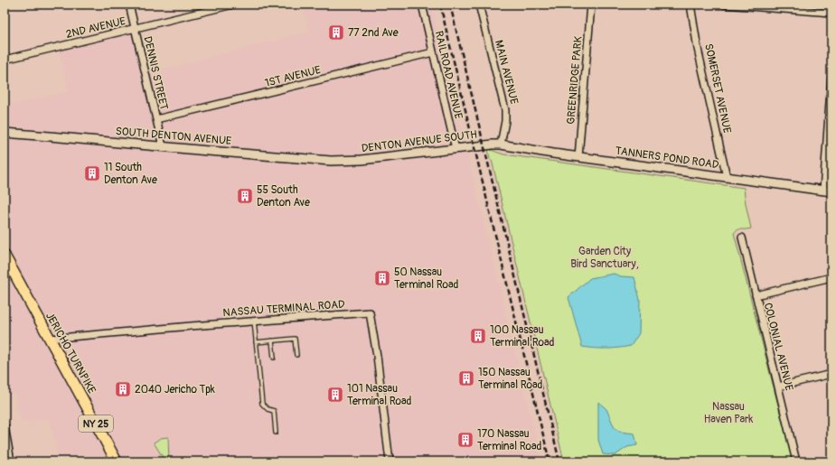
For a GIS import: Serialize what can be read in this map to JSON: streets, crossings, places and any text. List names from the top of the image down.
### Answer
{
  "streets": {
    "main road": ["JERICHO TURNPIKE", "NY 25"],
    "street": [
      "2ND AVENUE",
      "MAIN AVENUE",
      "DENNIS STREET",
      "RAILROAD AVENUE",
      "1ST AVENUE",
      "GREENRIDGE PARK",
      "SOMERSET AVENUE",
      "SOUTH DENTON AVENUE",
      "DENTON AVENUE SOUTH",
      "TANNERS POND ROAD",
      "NASSAU TERMINAL ROAD",
      "COLONIAL AVENUE"
    ]
  },
  "crossings": [
    ["2ND AVENUE", "DENNIS STREET"],
    ["MAIN AVENUE", "DENTON AVENUE SOUTH"],
    ["MAIN AVENUE", "TANNERS POND ROAD"],
    ["DENNIS STREET", "1ST AVENUE"],
    ["DENNIS STREET", "SOUTH DENTON AVENUE"],
    ["RAILROAD AVENUE", "1ST AVENUE"],
    ["RAILROAD AVENUE", "DENTON AVENUE SOUTH"],
    ["GREENRIDGE PARK", "TANNERS POND ROAD"],
    ["SOMERSET AVENUE", "TANNERS POND ROAD"],
    ["SOUTH DENTON AVENUE", "DENTON AVENUE SOUTH"],
    ["DENTON AVENUE SOUTH", "TANNERS POND ROAD"],
    ["NASSAU TERMINAL ROAD", "JERICHO TURNPIKE"]
  ],
  "parks": ["Garden City Bird Sanctuary,", "Nassau Haven Park"],
  "places": {
    "building": [
      "77 2nd Ave",
      "11 South Denton Ave",
      "55 South Denton Ave",
      "50 Nassau Terminal Road",
      "100 Nassau Terminal Road",
      "150 Nassau Terminal Road",
      "2040 Jericho Tpk",
      "101 Nassau Terminal Road",
      "170 Nassau Terminal Road"
    ]
  }
}
